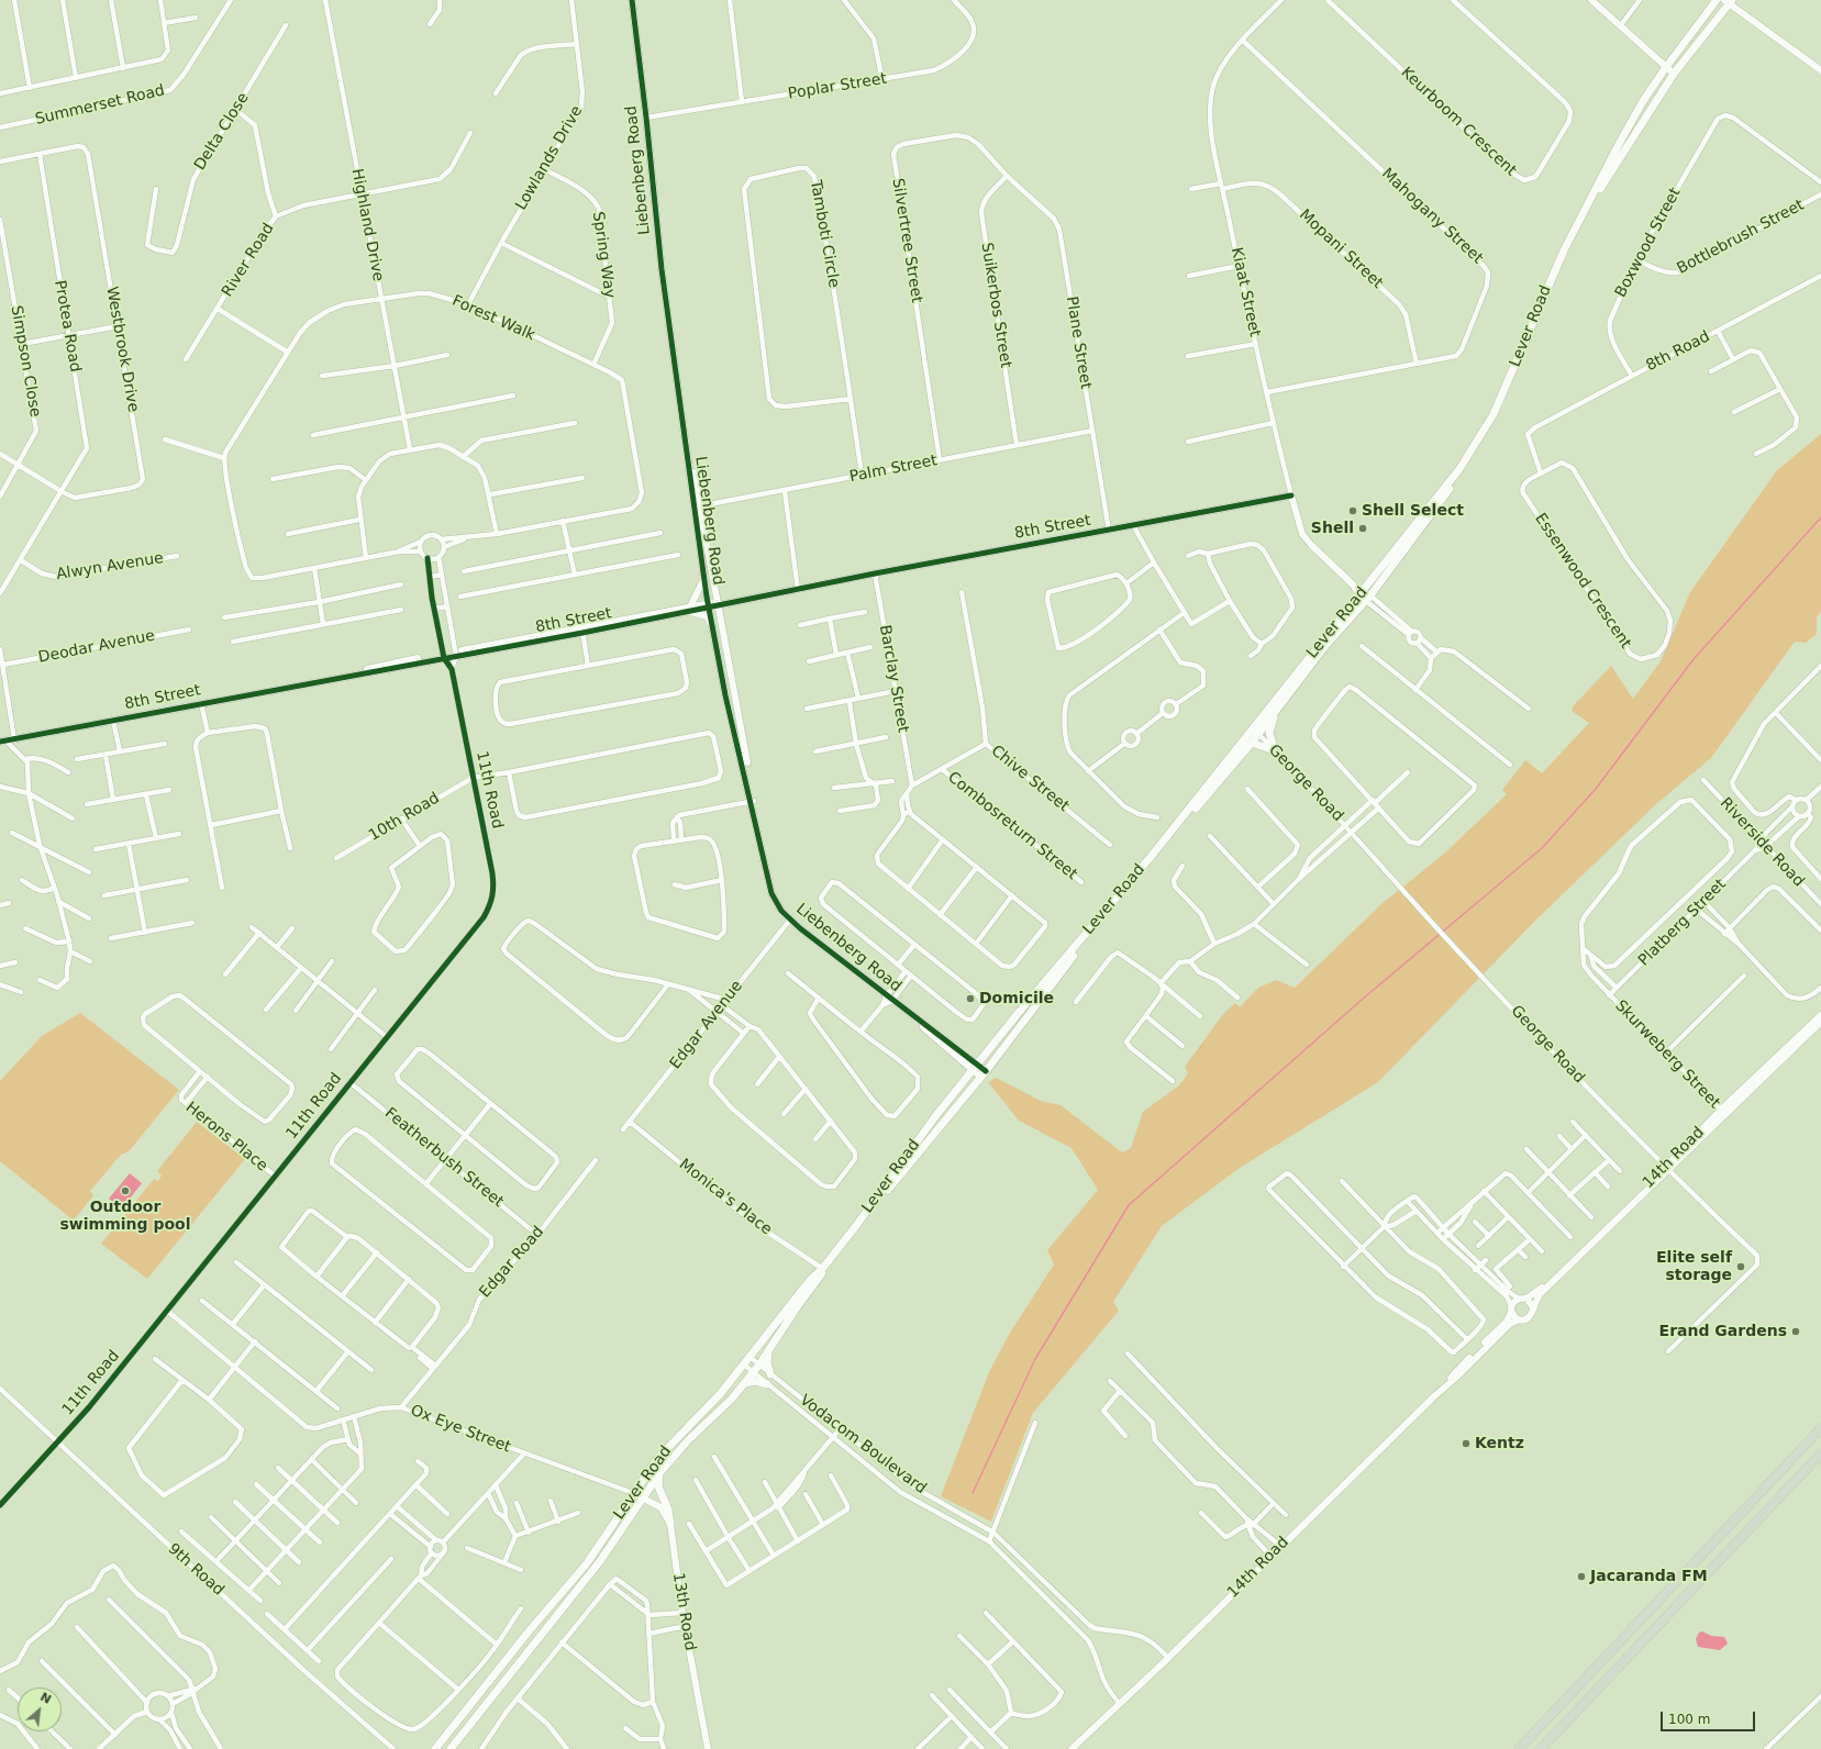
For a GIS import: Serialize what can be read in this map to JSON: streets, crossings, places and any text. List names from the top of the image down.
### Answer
{
  "streets": {
    "main road": ["Lever Road"],
    "street": [
      "Poplar Street",
      "Summerset Road",
      "Keurboom Crescent",
      "Delta Close",
      "Lowlands Drive",
      "Liebenberg Road",
      "Mahogany Street",
      "Highland Drive",
      "Tamboti Circle",
      "Bottlebrush Street",
      "Silvertree Street",
      "Boxwood Street",
      "Mopani Street",
      "Spring Way",
      "River Road",
      "Kiaat Street",
      "Suikerbos Street",
      "Forest Walk",
      "Protea Road",
      "Plane Street",
      "Westbrook Drive",
      "8th Road",
      "Simpson Close",
      "Palm Street",
      "8th Street",
      "Alwyn Avenue",
      "Essenwood Crescent",
      "Deodar Avenue",
      "Barclay Street",
      "Chive Street",
      "George Road",
      "11th Road",
      "10th Road",
      "Combosreturn Street",
      "Riverside Road",
      "Platberg Street",
      "Edgar Avenue",
      "Skurweberg Street",
      "Herons Place",
      "Featherbush Street",
      "14th Road",
      "Monica's Place",
      "Edgar Road",
      "Ox Eye Street",
      "Vodacom Boulevard",
      "9th Road",
      "13th Road"
    ]
  },
  "crossings": [
    ["Poplar Street", "Liebenberg Road"],
    ["Lowlands Drive", "Spring Way"],
    ["Lowlands Drive", "Forest Walk"],
    ["Liebenberg Road", "Lever Road"],
    ["Liebenberg Road", "Palm Street"],
    ["Liebenberg Road", "8th Street"],
    ["Liebenberg Road", "Edgar Avenue"],
    ["Mahogany Street", "Mopani Street"],
    ["Mahogany Street", "Kiaat Street"],
    ["Highland Drive", "River Road"],
    ["Highland Drive", "Forest Walk"],
    ["Tamboti Circle", "Palm Street"],
    ["Bottlebrush Street", "Boxwood Street"],
    ["Silvertree Street", "Suikerbos Street"],
    ["Silvertree Street", "Plane Street"],
    ["Silvertree Street", "Palm Street"],
    ["Boxwood Street", "8th Road"],
    ["Mopani Street", "Kiaat Street"],
    ["Spring Way", "Forest Walk"],
    ["Kiaat Street", "Lever Road"],
    ["Kiaat Street", "8th Street"],
    ["Suikerbos Street", "Plane Street"],
    ["Suikerbos Street", "Palm Street"],
    ["Protea Road", "Westbrook Drive"],
    ["Protea Road", "Alwyn Avenue"],
    ["Lever Road", "George Road"],
    ["Lever Road", "Monica's Place"],
    ["Lever Road", "Ox Eye Street"],
    ["Lever Road", "Vodacom Boulevard"],
    ["Lever Road", "13th Road"],
    ["Plane Street", "Palm Street"],
    ["Plane Street", "8th Street"],
    ["Westbrook Drive", "Simpson Close"],
    ["8th Road", "Essenwood Crescent"],
    ["8th Street", "Barclay Street"],
    ["8th Street", "11th Road"],
    ["George Road", "14th Road"],
    ["11th Road", "10th Road"],
    ["11th Road", "Herons Place"],
    ["11th Road", "Featherbush Street"],
    ["11th Road", "Ox Eye Street"],
    ["11th Road", "9th Road"],
    ["Riverside Road", "Platberg Street"],
    ["Platberg Street", "Skurweberg Street"],
    ["Edgar Avenue", "Monica's Place"],
    ["Skurweberg Street", "14th Road"],
    ["Featherbush Street", "Edgar Road"],
    ["14th Road", "Vodacom Boulevard"],
    ["Edgar Road", "Ox Eye Street"],
    ["Ox Eye Street", "13th Road"]
  ],
  "places": [
    "Shell Select",
    "Shell",
    "Domicile",
    "Outdoor swimming pool",
    "Elite self storage",
    "Erand Gardens",
    "Kentz",
    "Jacaranda FM"
  ],
  "scale_bar": "100 m",
  "north": "top right"
}
